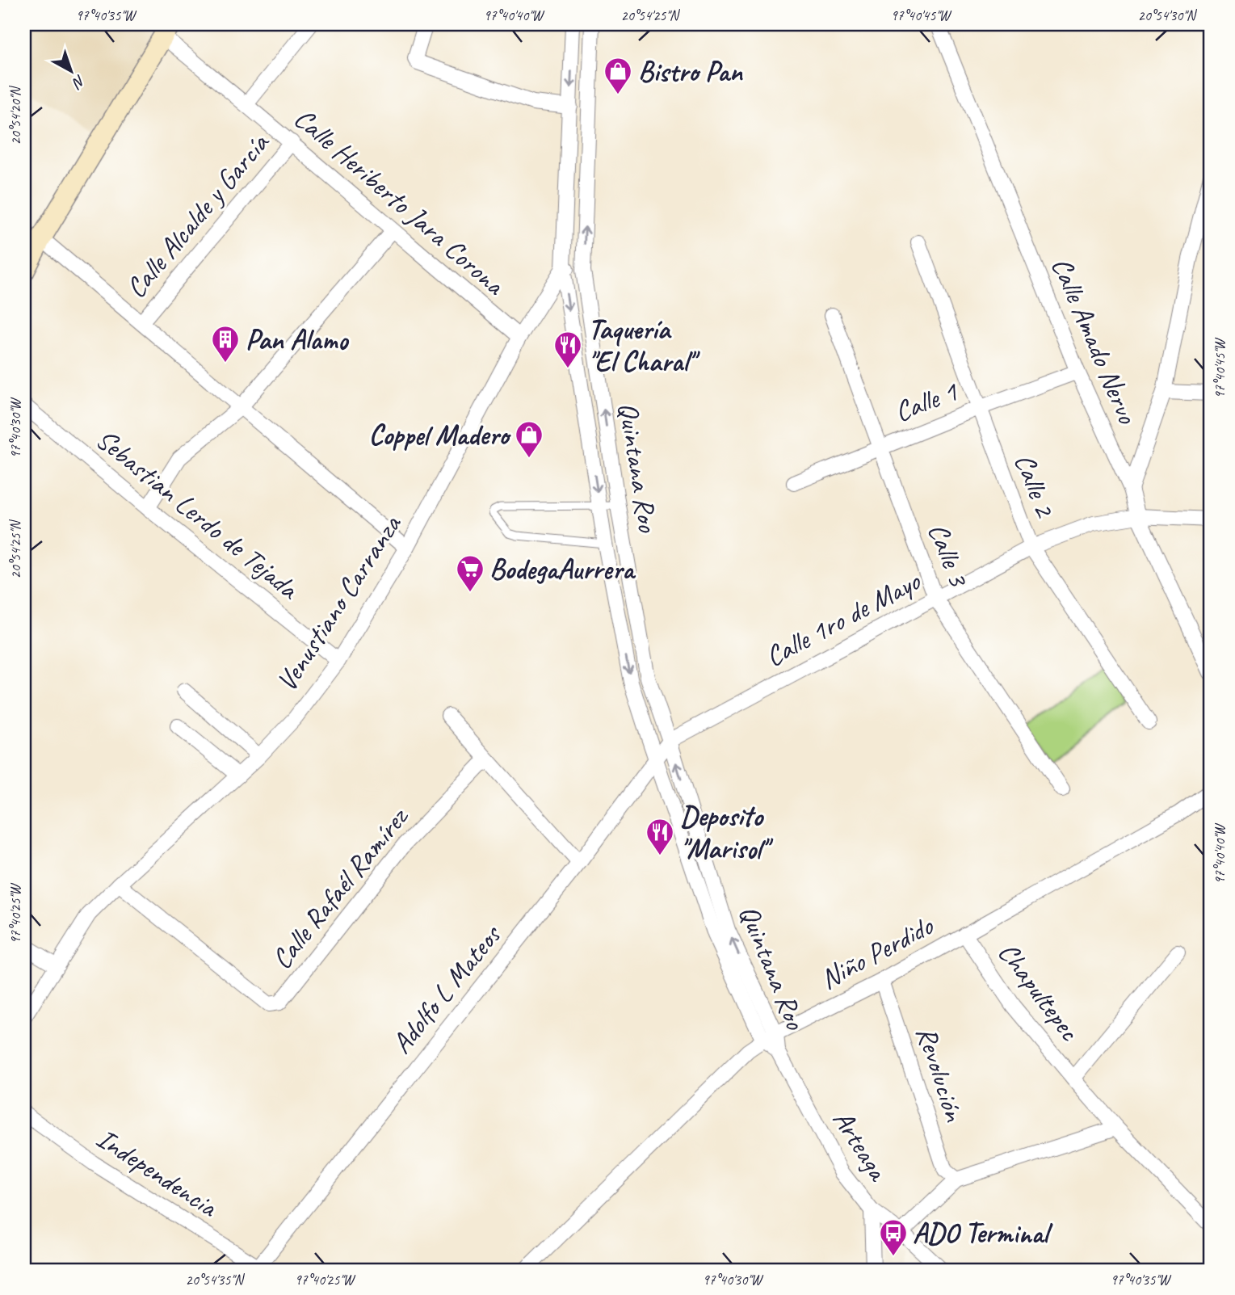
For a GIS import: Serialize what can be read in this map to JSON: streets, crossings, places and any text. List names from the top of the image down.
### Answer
{
  "streets": {
    "street": [
      "Calle Heriberto Jara Corona",
      "Calle Alcalde y García",
      "Calle Amado Nervo",
      "Calle 1",
      "Quintana Roo",
      "Calle 2",
      "Sebastian Lerdo de Tejada",
      "Calle 3",
      "Venustiano Carranza",
      "Calle 1ro de Mayo",
      "Calle Rafaél Ramírez",
      "Niño Perdido",
      "Adolfo L Mateos",
      "Chapultepec",
      "Revolución",
      "Arteaga",
      "Independencia"
    ]
  },
  "crossings": [
    ["Calle Heriberto Jara Corona", "Calle Alcalde y García"],
    ["Calle Heriberto Jara Corona", "Venustiano Carranza"],
    ["Calle Amado Nervo", "Calle 1"],
    ["Calle Amado Nervo", "Calle 1ro de Mayo"],
    ["Calle 1", "Calle 2"],
    ["Calle 1", "Calle 3"],
    ["Quintana Roo", "Venustiano Carranza"],
    ["Quintana Roo", "Calle 1ro de Mayo"],
    ["Quintana Roo", "Niño Perdido"],
    ["Quintana Roo", "Adolfo L Mateos"],
    ["Quintana Roo", "Arteaga"],
    ["Calle 2", "Calle 1ro de Mayo"],
    ["Sebastian Lerdo de Tejada", "Venustiano Carranza"],
    ["Calle 3", "Calle 1ro de Mayo"],
    ["Venustiano Carranza", "Calle Rafaél Ramírez"],
    ["Calle 1ro de Mayo", "Adolfo L Mateos"],
    ["Niño Perdido", "Chapultepec"],
    ["Niño Perdido", "Revolución"],
    ["Adolfo L Mateos", "Independencia"]
  ],
  "places": {
    "shop": ["Bistro Pan", "Coppel Madero"],
    "building": ["Pan Alamo"],
    "restaurant": ["Taquería \"El Charal\"", "Deposito \"Marisol\""],
    "supermarket": ["BodegaAurrera"],
    "bus stop": ["ADO Terminal"]
  },
  "north": "bottom right",
  "coordinates": [
    "97°40'35\"W",
    "97°40'40\"W",
    "20°54'25\"N",
    "97°40'45\"W",
    "20°54'30\"N",
    "20°54'20\"N",
    "97°40'30\"W",
    "97°40'25\"W",
    "20°54'35\"N"
  ]
}
